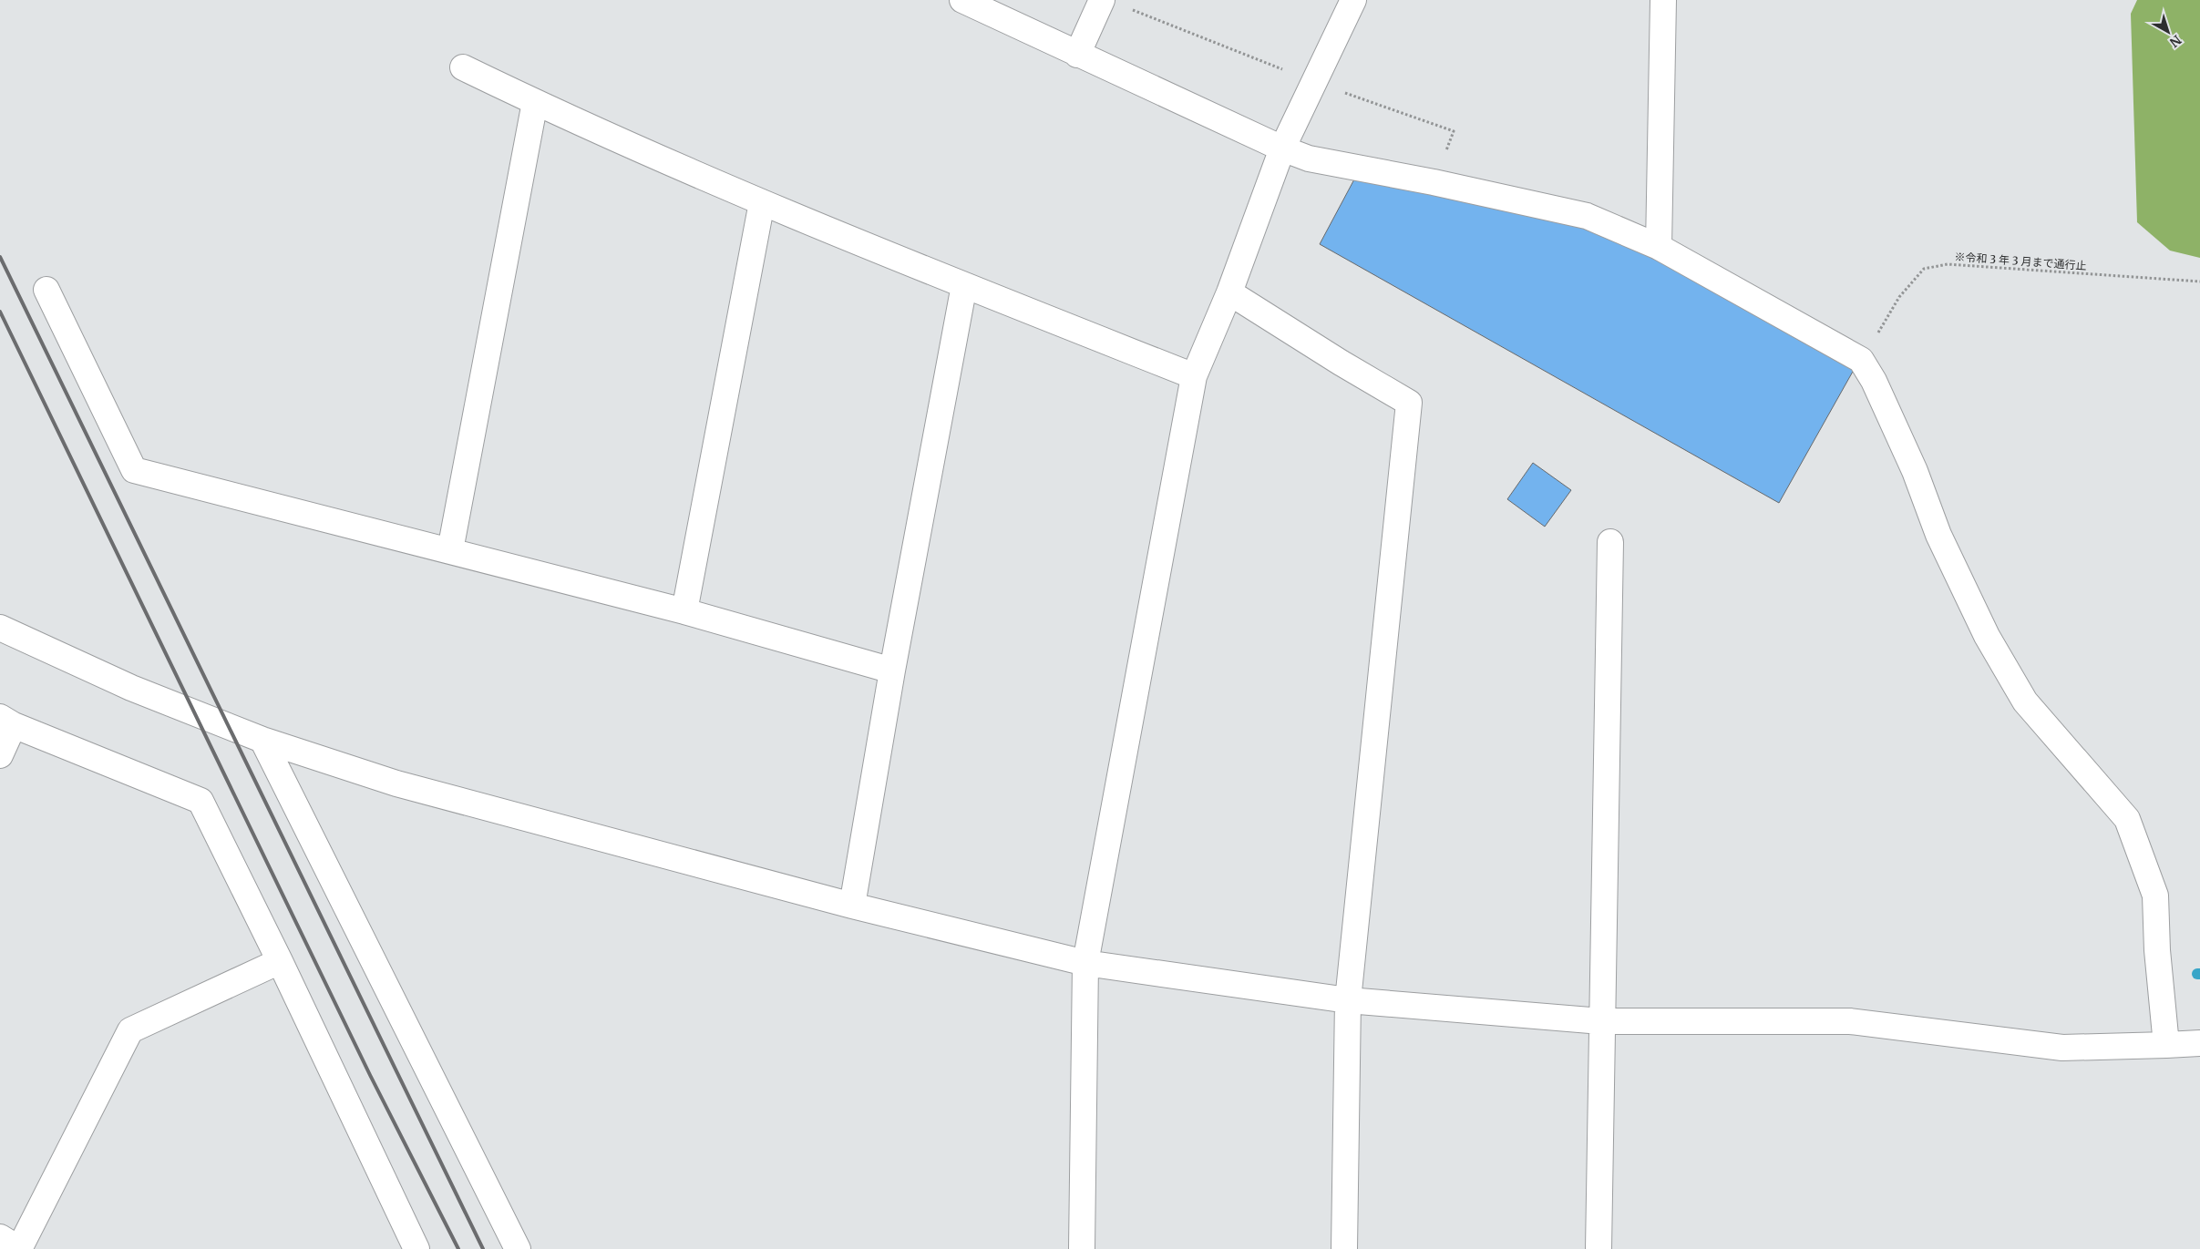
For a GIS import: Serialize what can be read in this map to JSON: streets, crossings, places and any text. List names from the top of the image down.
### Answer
{
  "streets": {
    "path": ["※令和 3 年 3 月まで通行止"]
  },
  "north": "bottom right"
}
